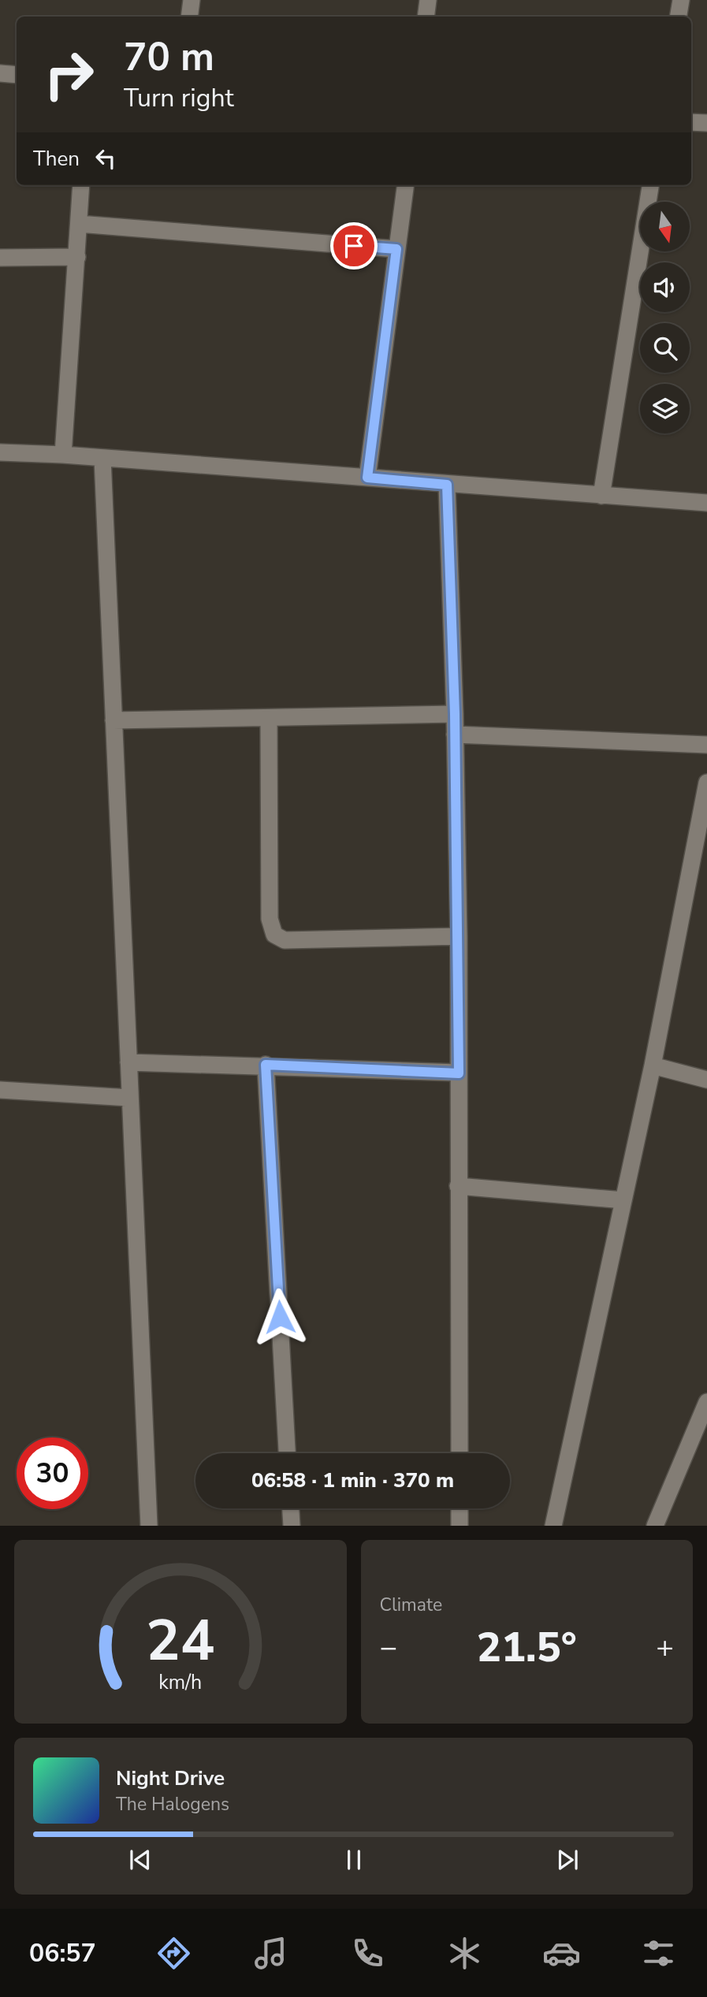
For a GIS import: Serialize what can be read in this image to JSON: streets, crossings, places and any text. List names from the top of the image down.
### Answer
{
  "north": "bottom",
  "page": {
    "turn": ["70 m", "Turn right"],
    "then": "Then",
    "limit": "30",
    "trip": "06:58 · 1 min · 370 m",
    "tile": "Climate",
    "heat": ["−", "21.5°", "+"],
    "song": ["Night Drive", "The Halogens"],
    "tabs": "06:57",
    "gauge": ["24", "km/h"]
  }
}
